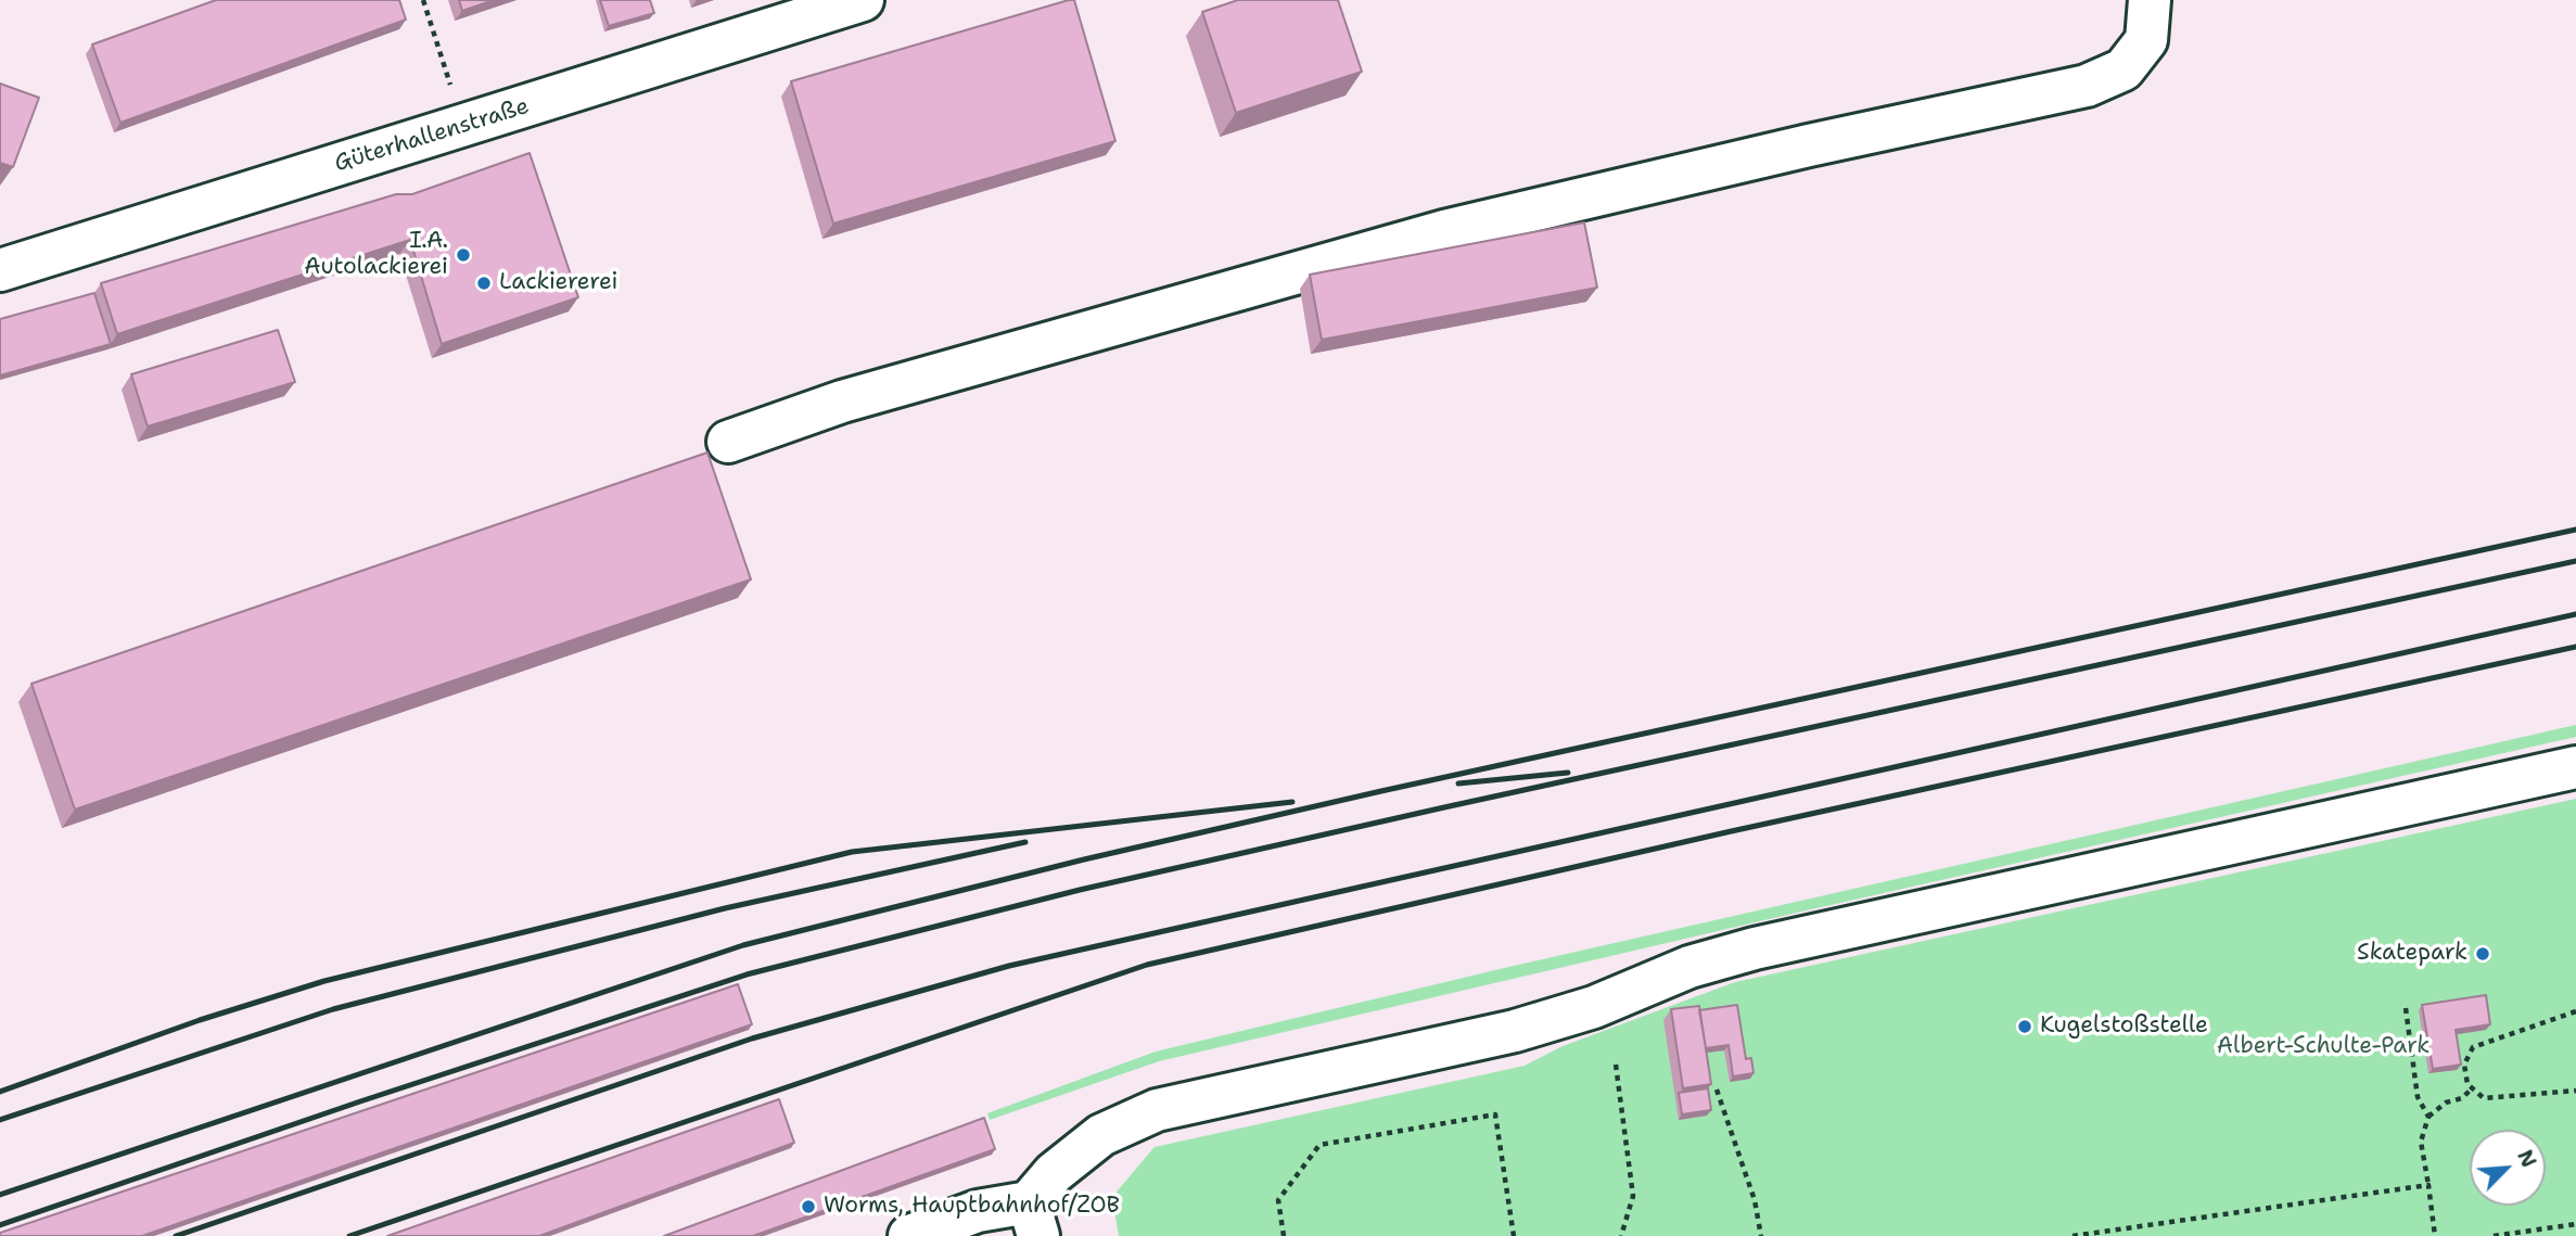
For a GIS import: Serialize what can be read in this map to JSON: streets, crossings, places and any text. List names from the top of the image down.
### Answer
{
  "streets": {
    "street": ["Güterhallenstraße"]
  },
  "parks": ["Albert-Schulte-Park"],
  "places": [
    "I.A. Autolackierei",
    "Lackiererei",
    "Skatepark",
    "Kugelstoßstelle",
    "Worms, Hauptbahnhof/ZOB"
  ],
  "north": "top right"
}
